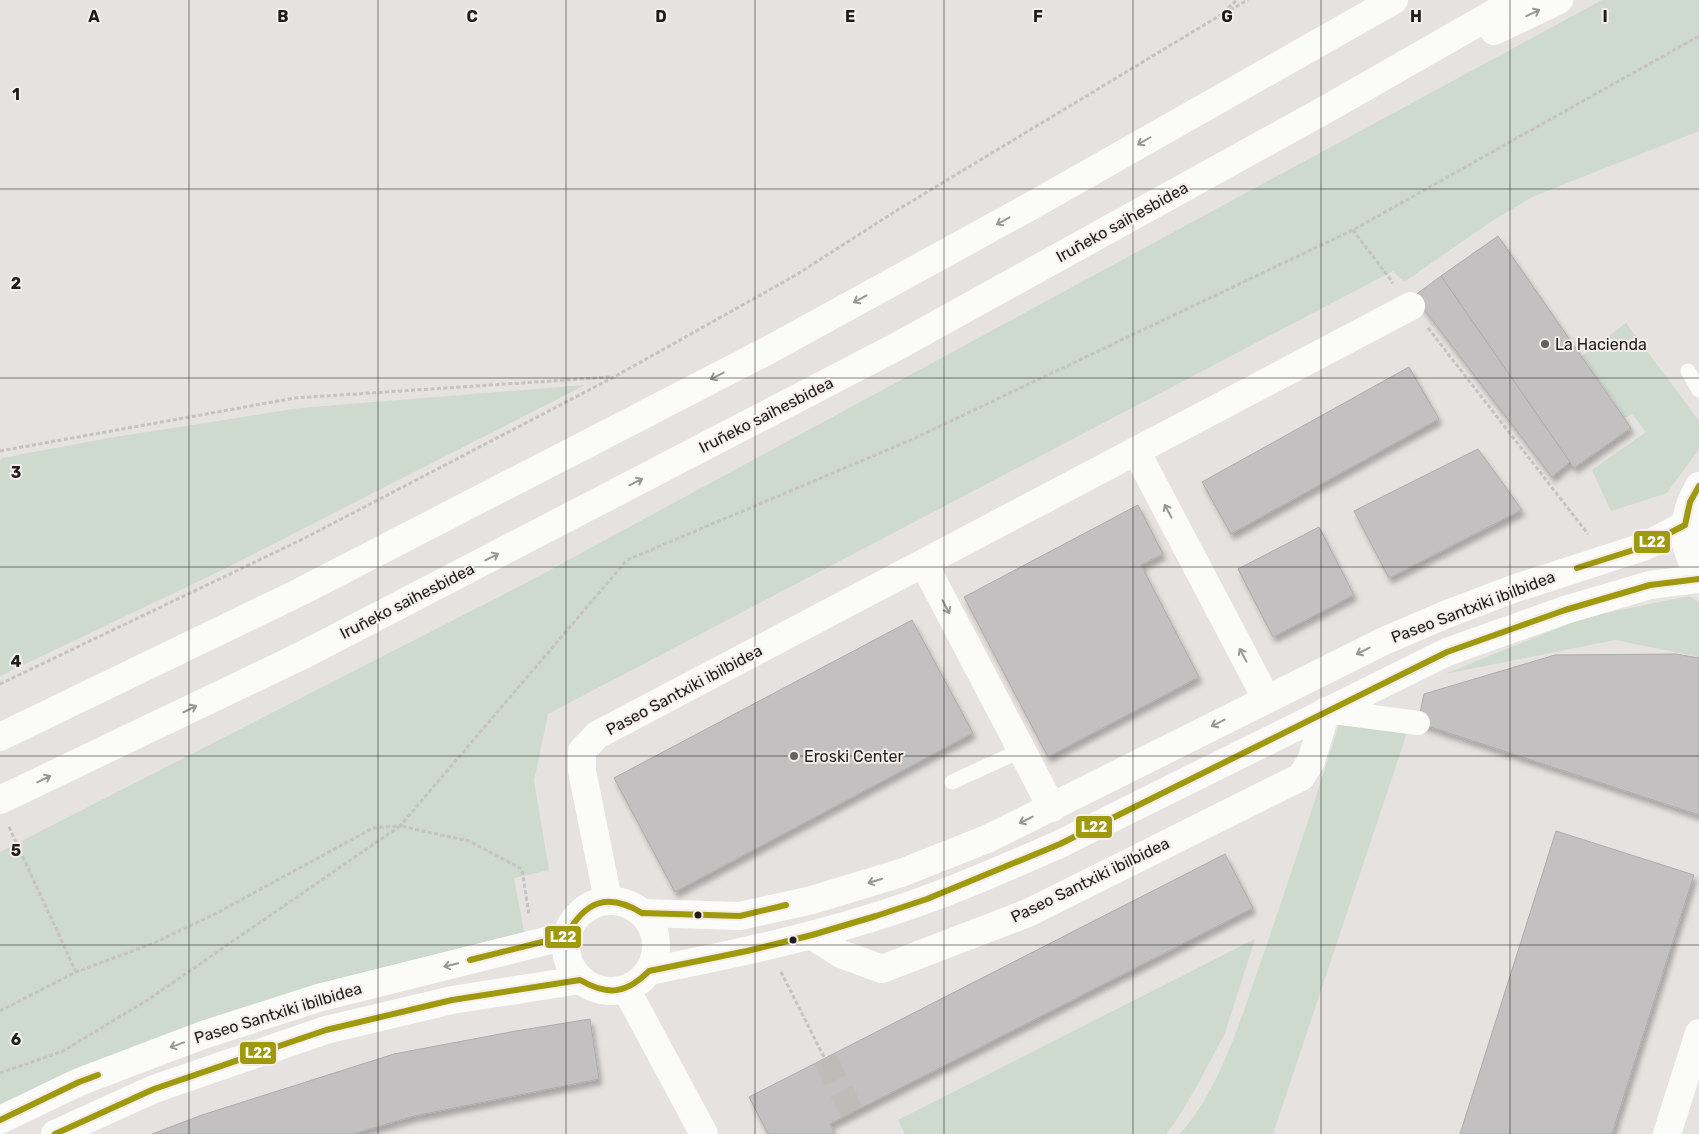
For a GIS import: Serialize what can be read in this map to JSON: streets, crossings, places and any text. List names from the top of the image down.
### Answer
{
  "streets": {
    "main road": ["Iruñeko saihesbidea", "Paseo Santxiki ibilbidea"]
  },
  "places": ["La Hacienda", "Eroski Center"],
  "lines": ["transit line L22"],
  "grid": {
    "columns": [
      "A",
      "B",
      "C",
      "D",
      "E",
      "F",
      "G",
      "H",
      "I"
    ],
    "rows": [
      "1",
      "2",
      "3",
      "4",
      "5",
      "6"
    ]
  }
}
